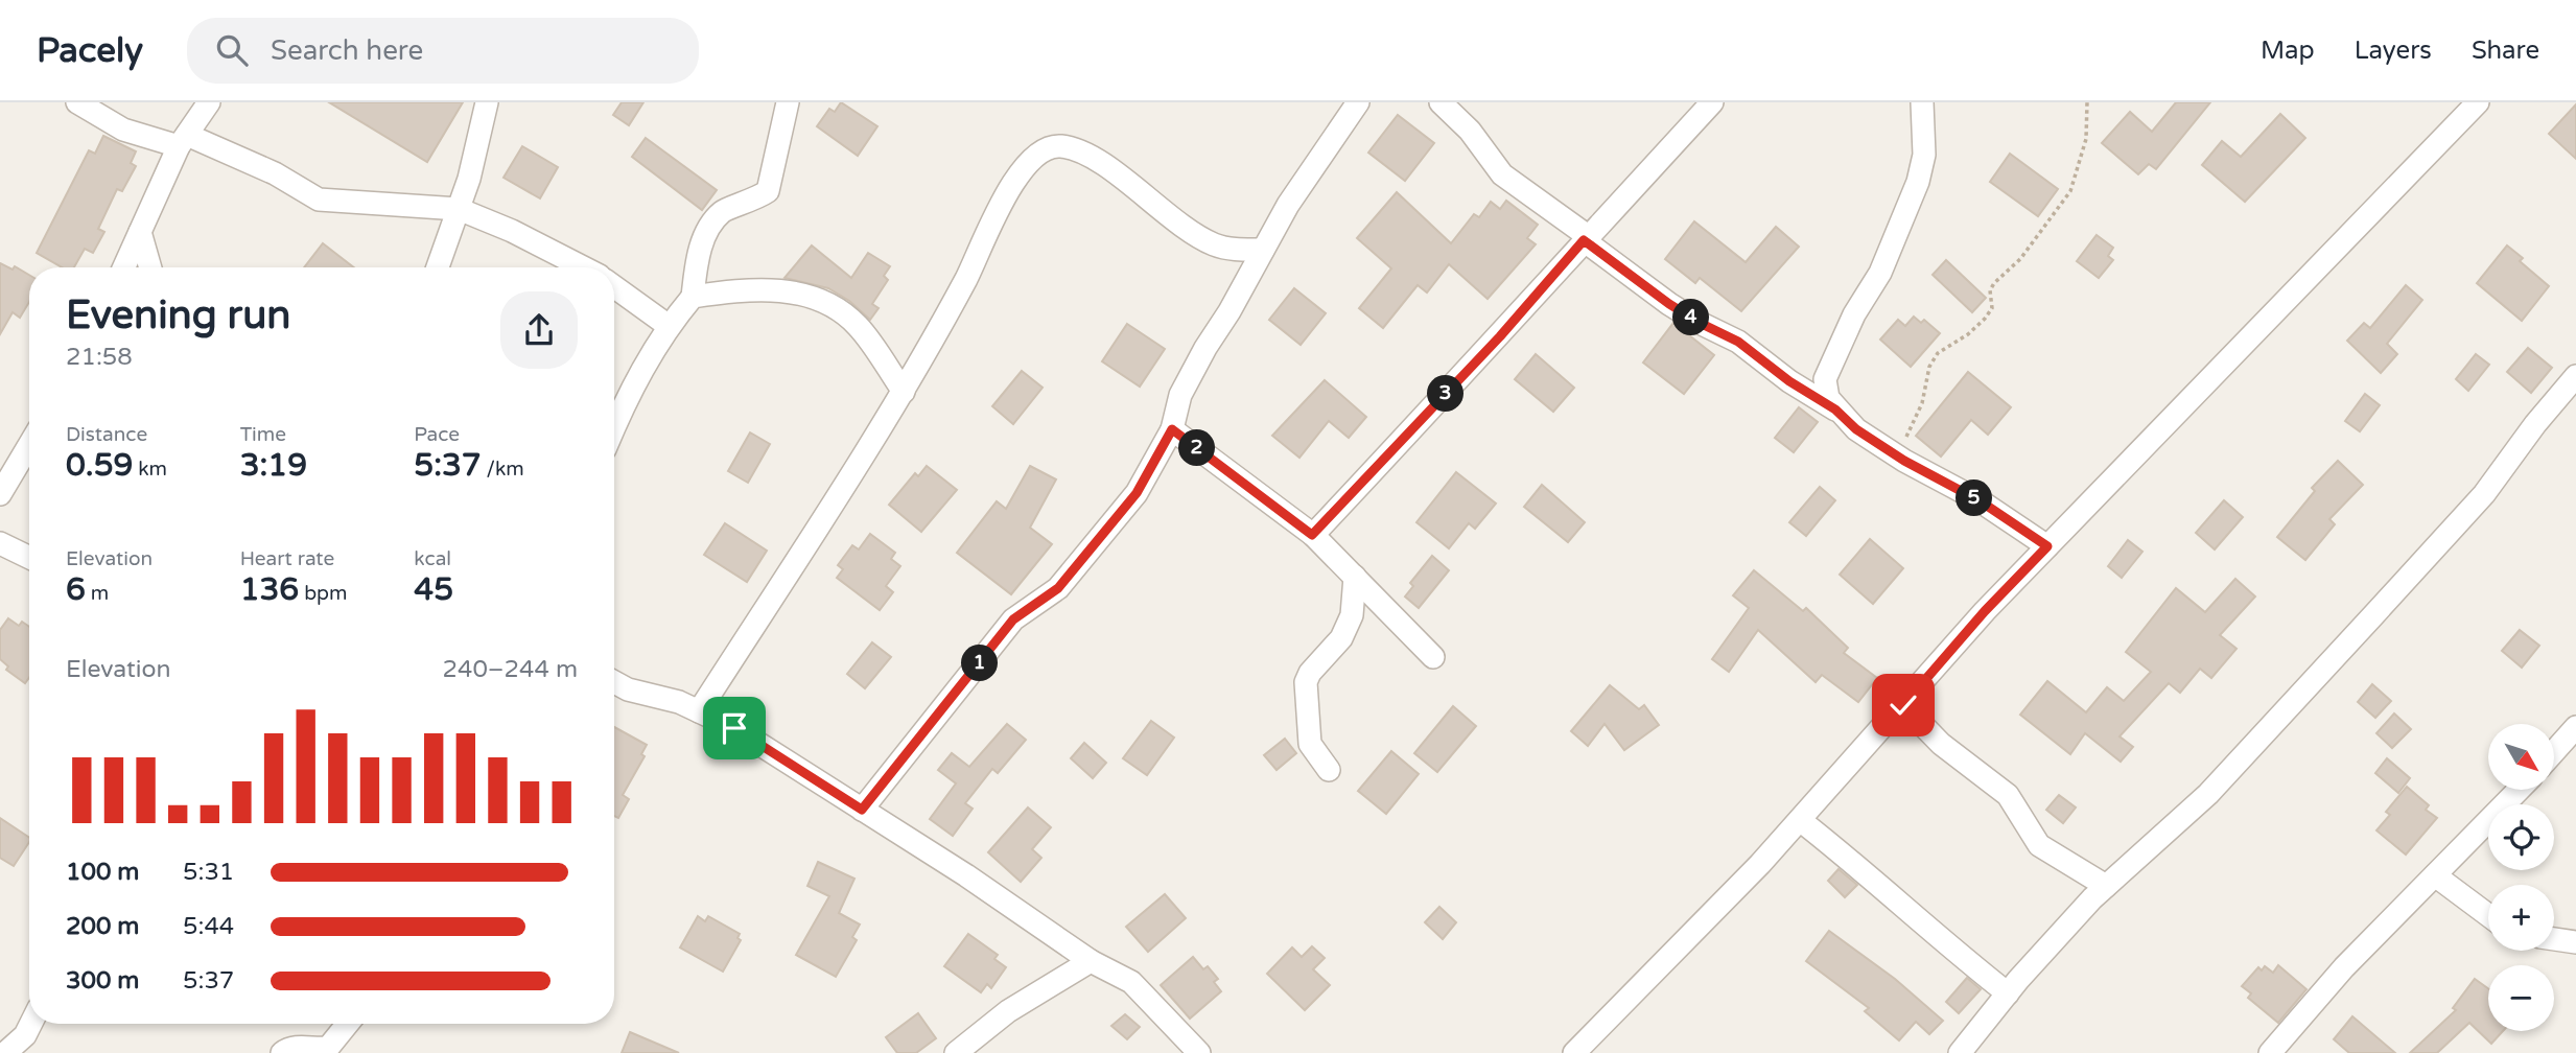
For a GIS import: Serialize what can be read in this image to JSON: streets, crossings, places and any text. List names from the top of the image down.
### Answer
{
  "north": "bottom right",
  "page": {
    "header": "Pacely",
    "search": "Search here",
    "nav": ["Map", "Layers", "Share"],
    "heading": ["Evening run", "21:58"],
    "pins": [
      "4",
      "3",
      "2",
      "5",
      "1"
    ],
    "stats": [
      ["Distance", "0.59 km"],
      ["Time", "3:19"],
      ["Pace", "5:37 /km"],
      ["Elevation", "6 m"],
      ["Heart rate", "136 bpm"],
      ["kcal", "45"]
    ],
    "chart": ["Elevation", "240–244 m"],
    "map_buttons": ["+", "−"],
    "list": [
      {
        "name": "100 m",
        "note": "5:31"
      },
      {
        "name": "200 m",
        "note": "5:44"
      },
      {
        "name": "300 m",
        "note": "5:37"
      }
    ]
  }
}
